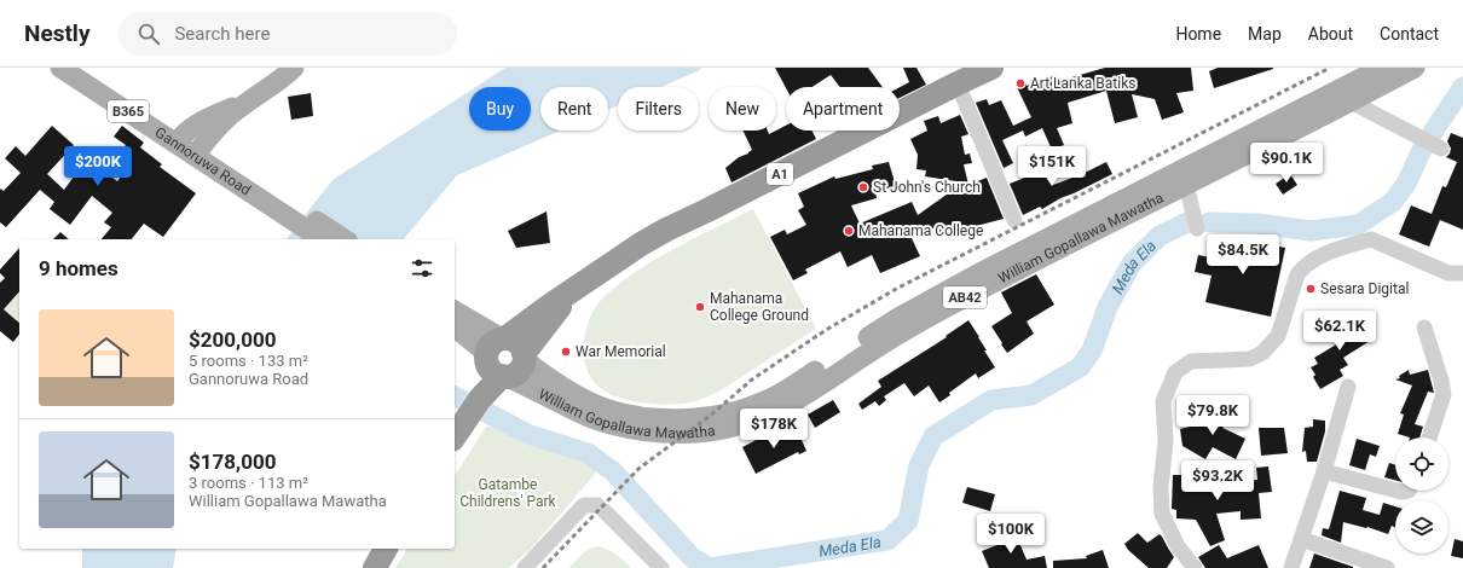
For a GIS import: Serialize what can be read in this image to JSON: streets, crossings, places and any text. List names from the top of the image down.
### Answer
{
  "streets": {
    "highway": ["A1"],
    "main road": [
      "B365",
      "Gannoruwa Road",
      "William Gopallawa Mawatha",
      "AB42"
    ]
  },
  "crossings": [
    ["A1", "William Gopallawa Mawatha"]
  ],
  "water": ["Meda Ela"],
  "parks": ["Gatambe Childrens' Park"],
  "places": [
    "Art Lanka Batiks",
    "St John's Church",
    "Mahanama College",
    "Sesara Digital",
    "Mahanama College Ground",
    "War Memorial"
  ],
  "page": {
    "header": "Nestly",
    "search": "Search here",
    "nav": [
      "Home",
      "Map",
      "About",
      "Contact"
    ],
    "chip": [
      "Buy",
      "Rent",
      "Filters",
      "New",
      "Apartment"
    ],
    "price": [
      "$90.1K",
      "$200K",
      "$151K",
      "$84.5K",
      "$62.1K",
      "$79.8K",
      "$178K",
      "$93.2K",
      "$100K"
    ],
    "heading": "9 homes",
    "list": [
      {
        "name": "$200,000",
        "note": "5 rooms · 133 m² · Gannoruwa Road"
      },
      {
        "name": "$178,000",
        "note": "3 rooms · 113 m² · William Gopallawa Mawatha"
      }
    ]
  }
}
